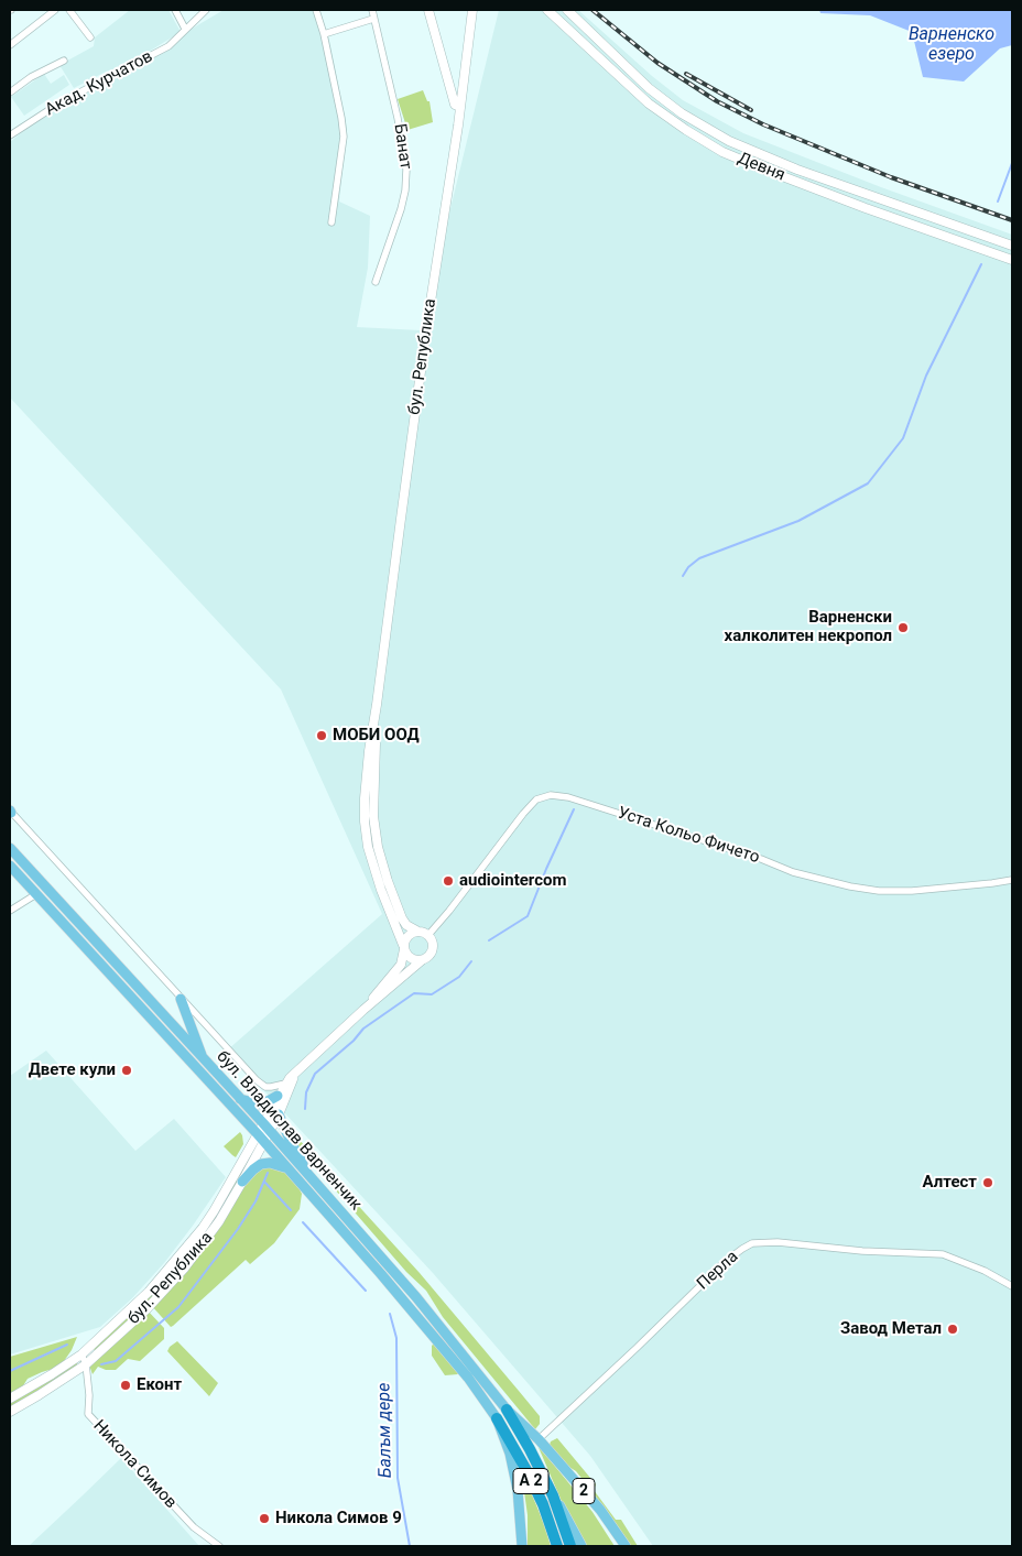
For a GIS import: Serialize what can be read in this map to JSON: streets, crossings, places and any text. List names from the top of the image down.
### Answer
{
  "streets": {
    "highway": ["A 2"],
    "main road": ["бул. Владислав Варненчик", "2"],
    "street": [
      "Акад. Курчатов",
      "Банат",
      "Девня",
      "бул. Република",
      "Уста Кольо Фичето",
      "Перла",
      "Никола Симов"
    ]
  },
  "crossings": [
    ["бул. Република", "Уста Кольо Фичето"],
    ["бул. Република", "бул. Владислав Варненчик"],
    ["бул. Република", "Никола Симов"],
    ["бул. Владислав Варненчик", "Перла"],
    ["бул. Владислав Варненчик", "A 2"],
    ["бул. Владислав Варненчик", "2"],
    ["Перла", "2"]
  ],
  "water": ["Варненско езеро", "Балъм дере"],
  "places": [
    "Варненски халколитен некропол",
    "МОБИ ООД",
    "audiointercom",
    "Двете кули",
    "Алтест",
    "Завод Метал",
    "Еконт",
    "Никола Симов 9"
  ]
}
